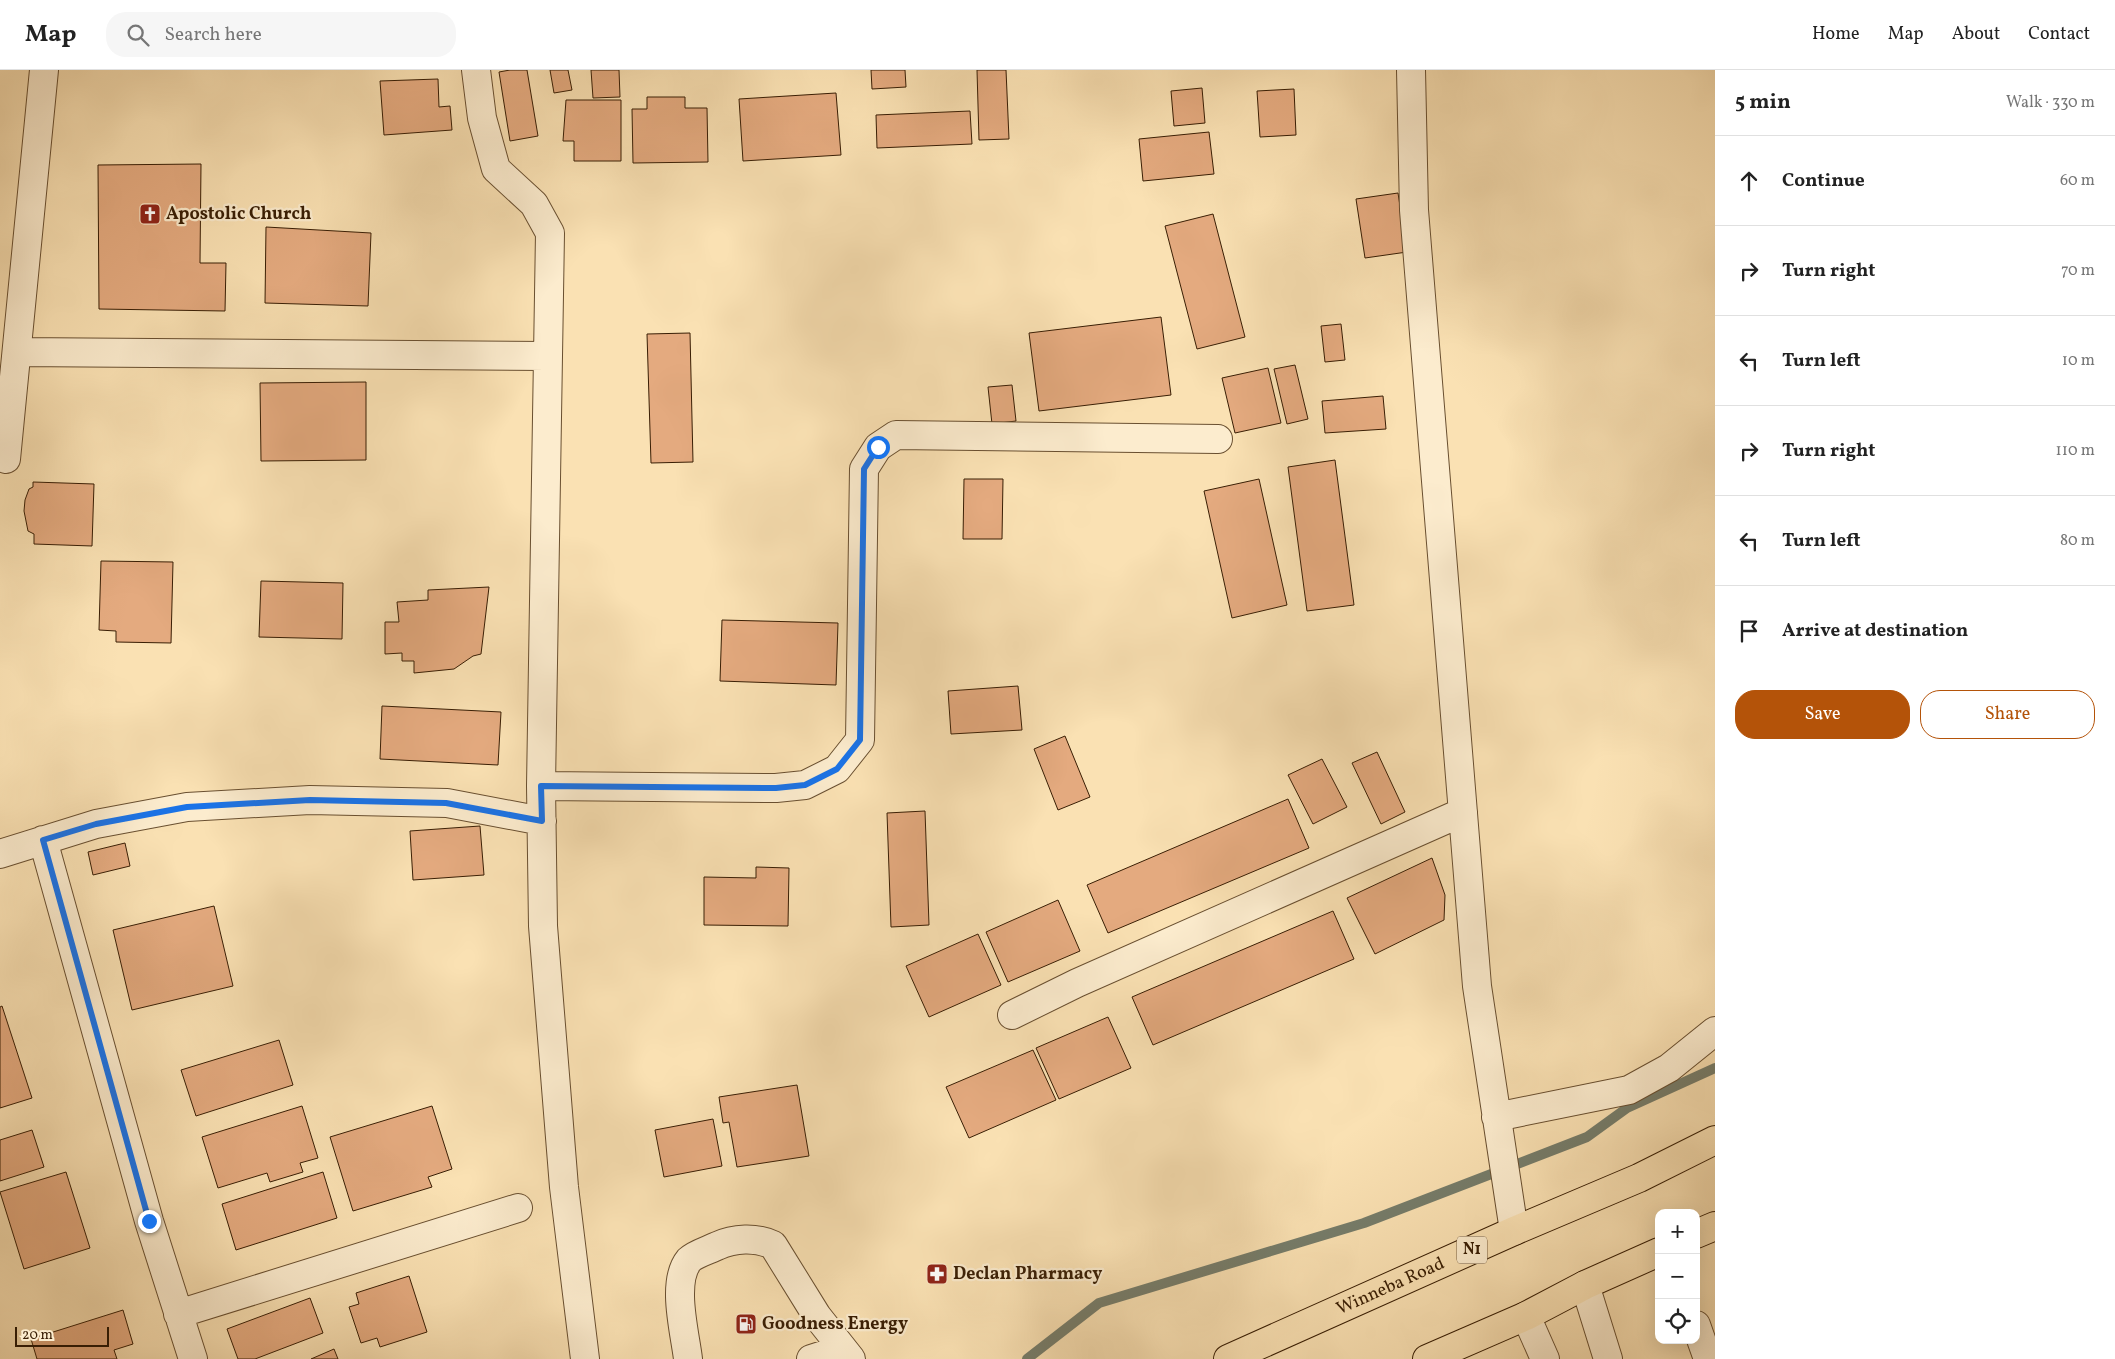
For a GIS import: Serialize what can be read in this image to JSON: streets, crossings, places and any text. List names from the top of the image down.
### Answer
{
  "streets": {
    "highway": ["N1", "Winneba Road"]
  },
  "places": {
    "church": ["Apostolic Church"],
    "pharmacy": ["Declan Pharmacy"],
    "fuel station": ["Goodness Energy"]
  },
  "scale_bar": "20 m",
  "page": {
    "header": "Map",
    "search": "Search here",
    "nav": [
      "Home",
      "Map",
      "About",
      "Contact"
    ],
    "heading": ["5 min", "Walk · 330 m"],
    "list": [
      ["Continue", "60 m"],
      ["Turn right", "70 m"],
      ["Turn left", "10 m"],
      ["Turn right", "110 m"],
      ["Turn left", "80 m"],
      "Arrive at destination"
    ],
    "buttons": ["Save", "Share"],
    "map_buttons": ["+", "−"],
    "scale": "20 m"
  }
}
